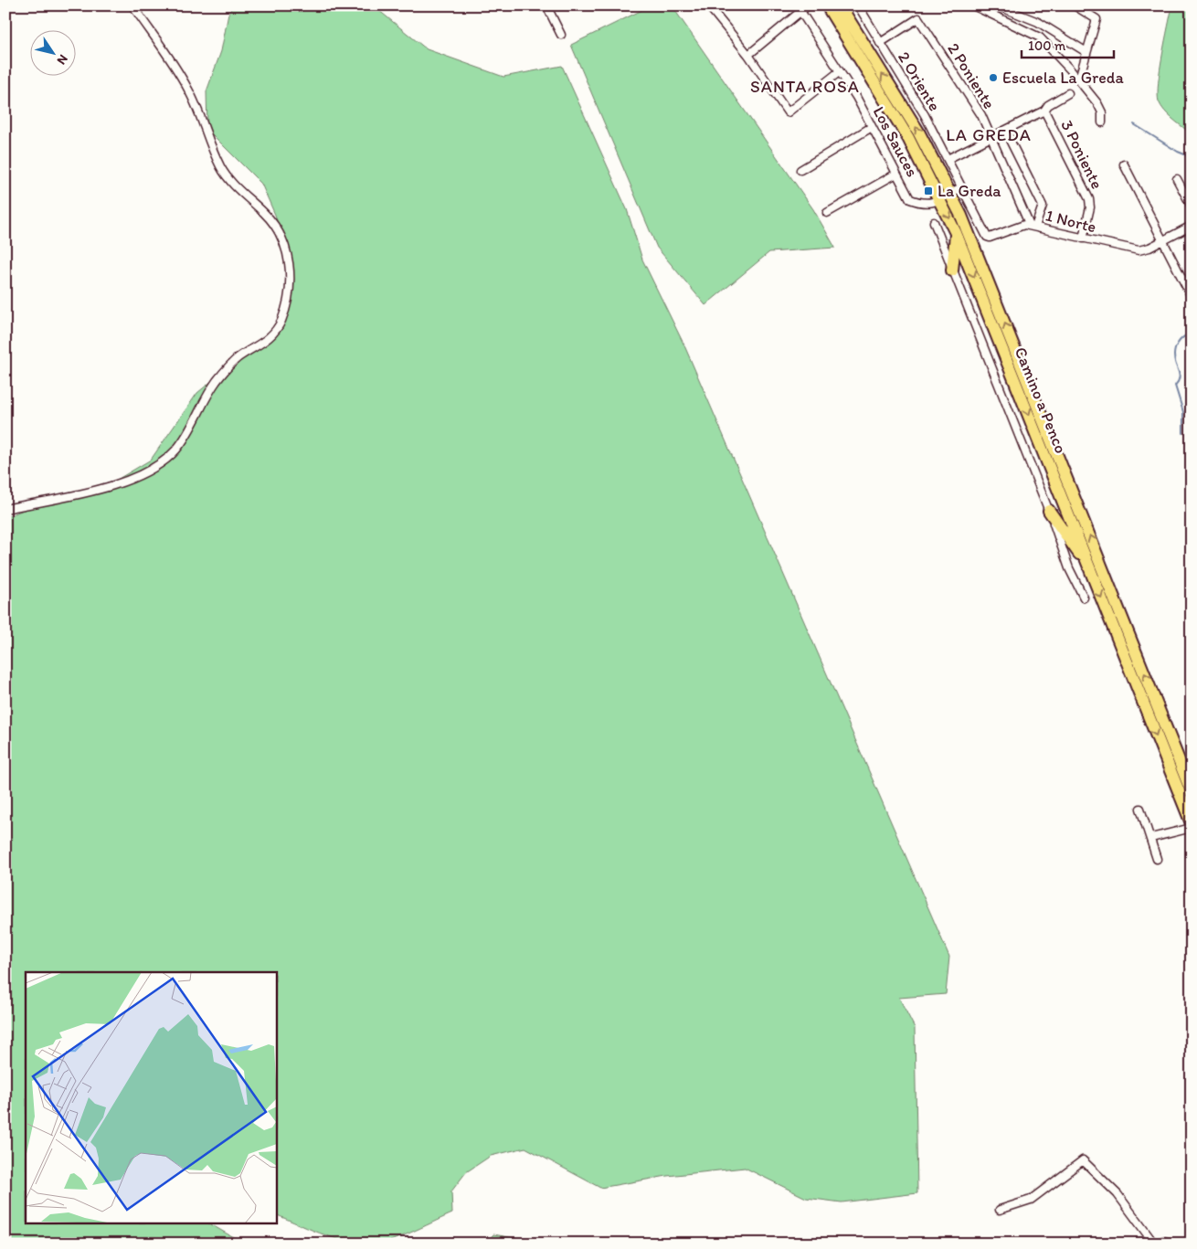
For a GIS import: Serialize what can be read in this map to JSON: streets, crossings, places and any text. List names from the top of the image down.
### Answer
{
  "streets": {
    "highway": ["Camino a Penco"],
    "street": [
      "2 Poniente",
      "2 Oriente",
      "Los Sauces",
      "3 Poniente",
      "1 Norte"
    ]
  },
  "crossings": [
    ["2 Poniente", "2 Oriente"],
    ["2 Poniente", "1 Norte"],
    ["2 Oriente", "1 Norte"],
    ["Los Sauces", "Camino a Penco"],
    ["3 Poniente", "1 Norte"]
  ],
  "districts": ["SANTA ROSA", "LA GREDA"],
  "places": {
    "other": ["Escuela La Greda"],
    "transit": ["La Greda"]
  },
  "scale_bar": "100 m",
  "north": "bottom right"
}
